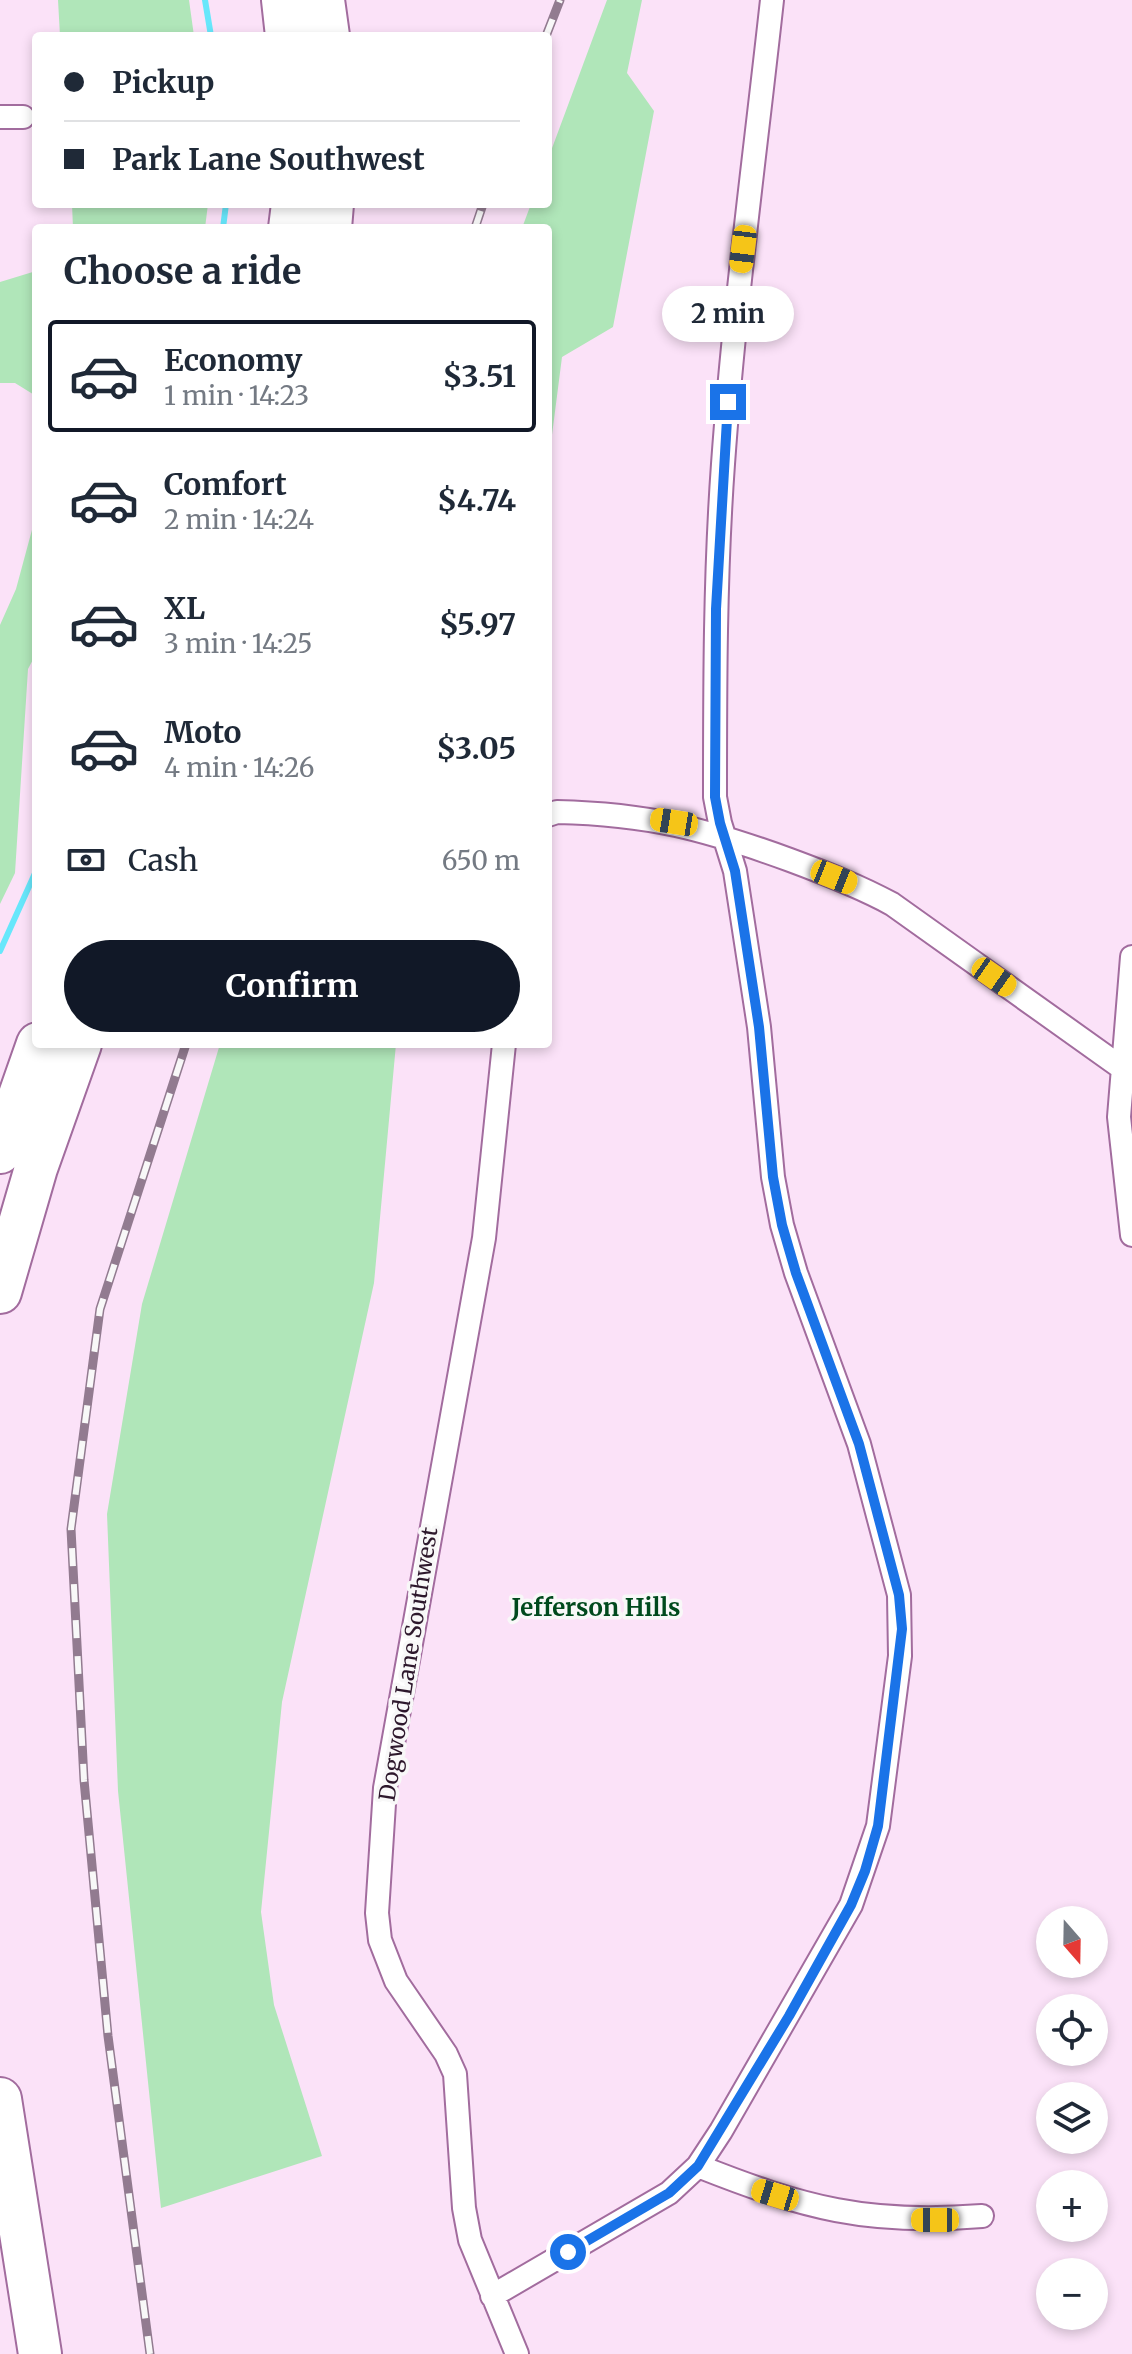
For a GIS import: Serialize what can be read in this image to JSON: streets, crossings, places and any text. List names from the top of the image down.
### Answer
{
  "streets": {
    "street": ["Dogwood Lane Southwest"]
  },
  "districts": ["Jefferson Hills"],
  "north": "bottom",
  "page": {
    "banner": ["Pickup", "Park Lane Southwest"],
    "heading": "Choose a ride",
    "bubble": "2 min",
    "list": [
      {
        "name": "Economy",
        "note": "1 min · 14:23",
        "value": "$3.51"
      },
      {
        "name": "Comfort",
        "note": "2 min · 14:24",
        "value": "$4.74"
      },
      {
        "name": "XL",
        "note": "3 min · 14:25",
        "value": "$5.97"
      },
      {
        "name": "Moto",
        "note": "4 min · 14:26",
        "value": "$3.05"
      }
    ],
    "pay": ["Cash", "650 m"],
    "buttons": "Confirm",
    "map_buttons": ["+", "−"]
  }
}
